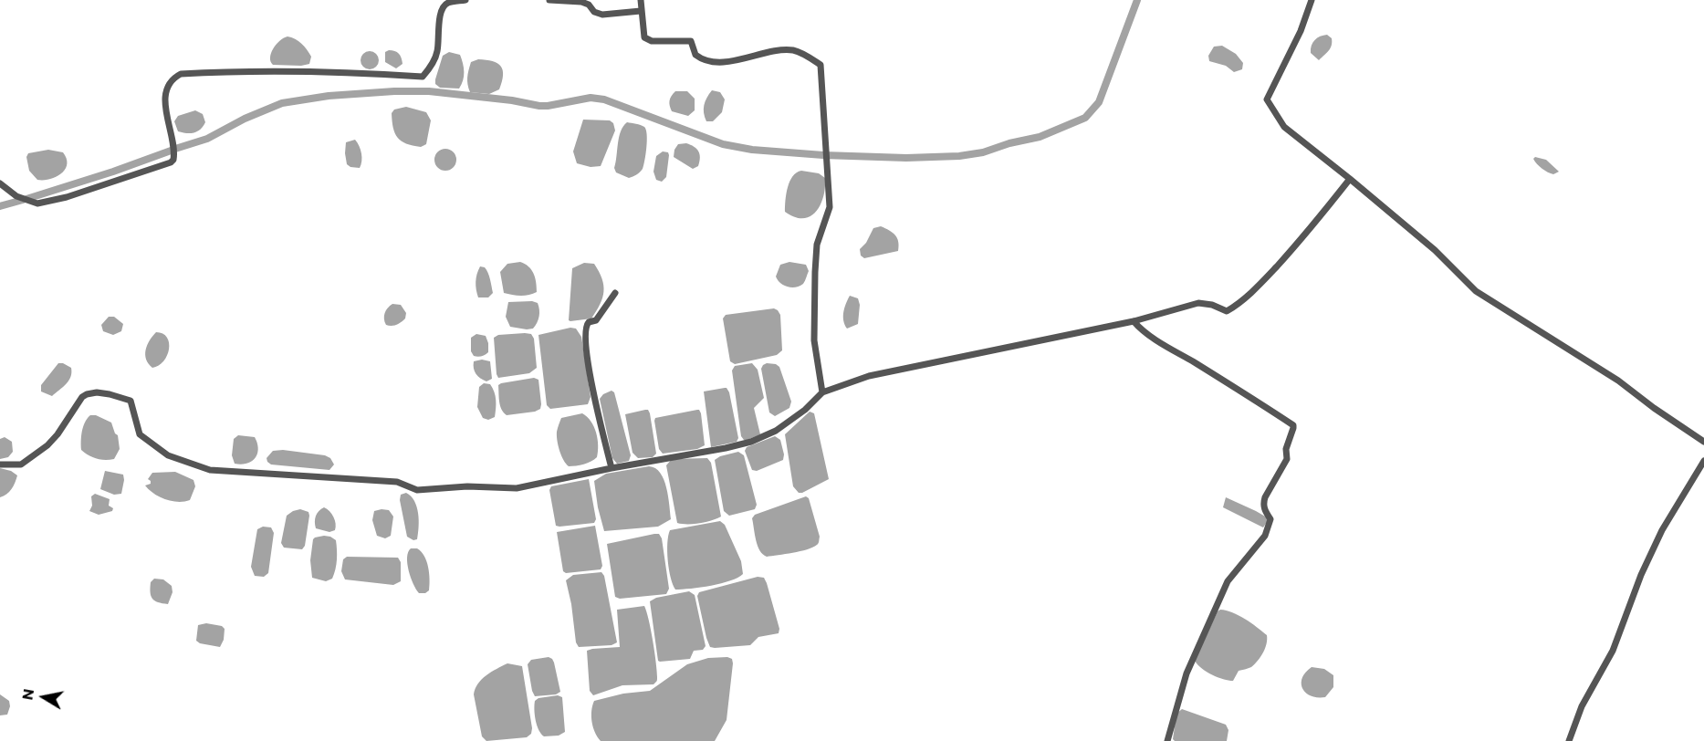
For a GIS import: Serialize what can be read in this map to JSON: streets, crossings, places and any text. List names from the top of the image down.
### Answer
{
  "north": "left"
}
